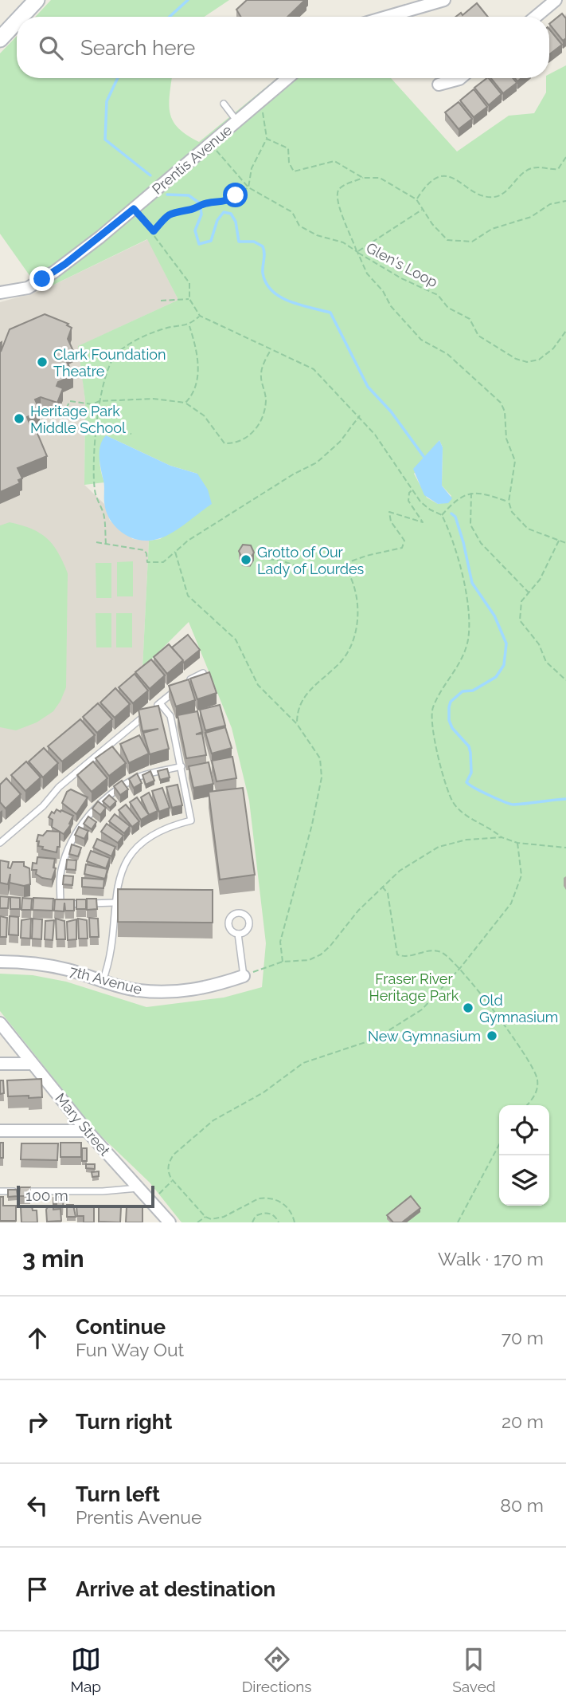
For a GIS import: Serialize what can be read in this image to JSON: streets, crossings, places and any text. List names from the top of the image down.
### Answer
{
  "streets": {
    "street": ["Prentis Avenue", "7th Avenue", "Mary Street"],
    "path": ["Glen's Loop"]
  },
  "parks": ["Fraser River Heritage Park"],
  "places": [
    "Clark Foundation Theatre",
    "Heritage Park Middle School",
    "Grotto of Our Lady of Lourdes",
    "Old Gymnasium",
    "New Gymnasium"
  ],
  "scale_bar": "100 m",
  "page": {
    "search": "Search here",
    "scale": "100 m",
    "heading": ["3 min", "Walk · 170 m"],
    "list": [
      ["Continue", "Fun Way Out", "70 m"],
      ["Turn right", "20 m"],
      ["Turn left", "Prentis Avenue", "80 m"],
      "Arrive at destination"
    ],
    "nav": ["Map", "Directions", "Saved"]
  }
}
